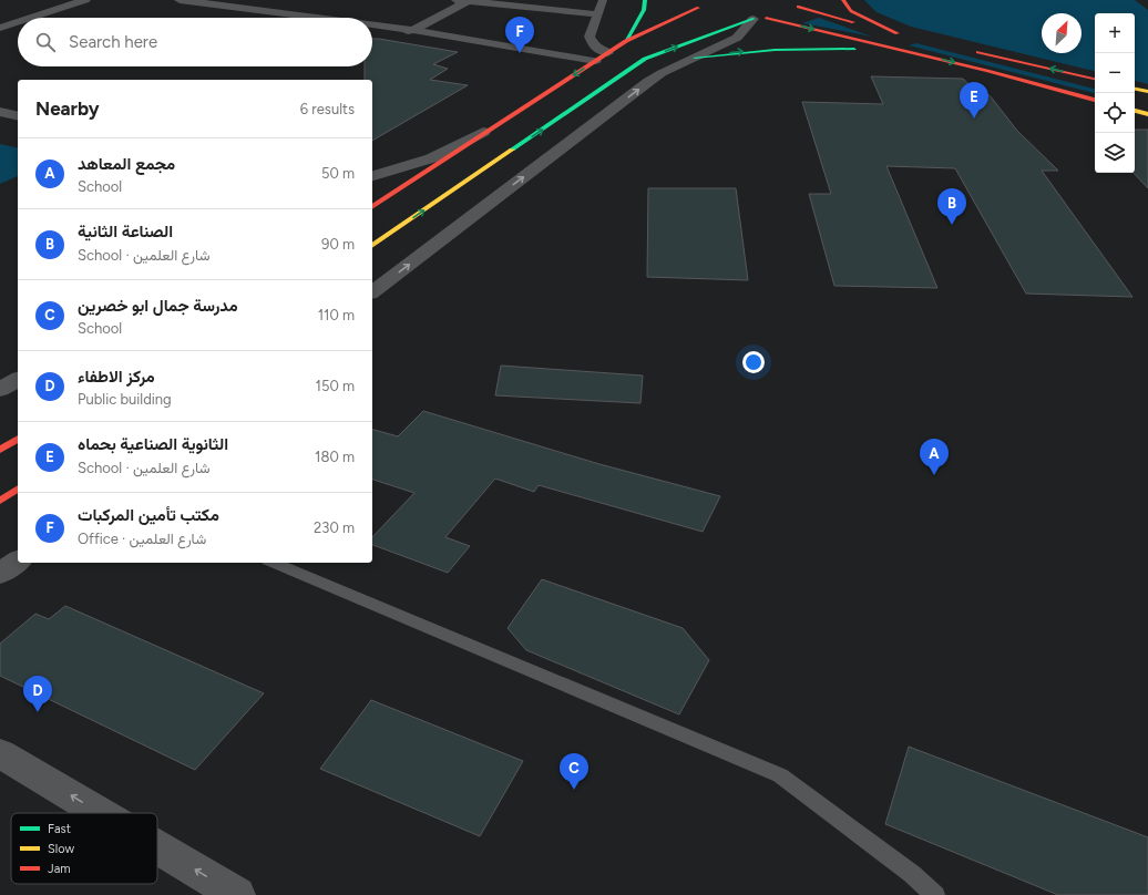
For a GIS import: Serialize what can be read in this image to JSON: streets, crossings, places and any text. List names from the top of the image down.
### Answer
{
  "legend": ["Fast", "Slow", "Jam"],
  "north": "top right",
  "page": {
    "map_buttons": ["+", "−"],
    "pins": [
      "F",
      "E",
      "B",
      "A",
      "D",
      "C"
    ],
    "search": "Search here",
    "heading": ["Nearby", "6 results"],
    "list": [
      {
        "mark": "A",
        "name": "مجمع المعاهد",
        "note": "School",
        "value": "50 m"
      },
      {
        "mark": "B",
        "name": "الصناعة الثانية",
        "note": "School · شارع العلمين",
        "value": "90 m"
      },
      {
        "mark": "C",
        "name": "مدرسة جمال ابو خصرين",
        "note": "School",
        "value": "110 m"
      },
      {
        "mark": "D",
        "name": "مركز الاطفاء",
        "note": "Public building",
        "value": "150 m"
      },
      {
        "mark": "E",
        "name": "الثانوية الصناعية بحماه",
        "note": "School · شارع العلمين",
        "value": "180 m"
      },
      {
        "mark": "F",
        "name": "مكتب تأمين المركبات",
        "note": "Office · شارع العلمين",
        "value": "230 m"
      }
    ]
  }
}
